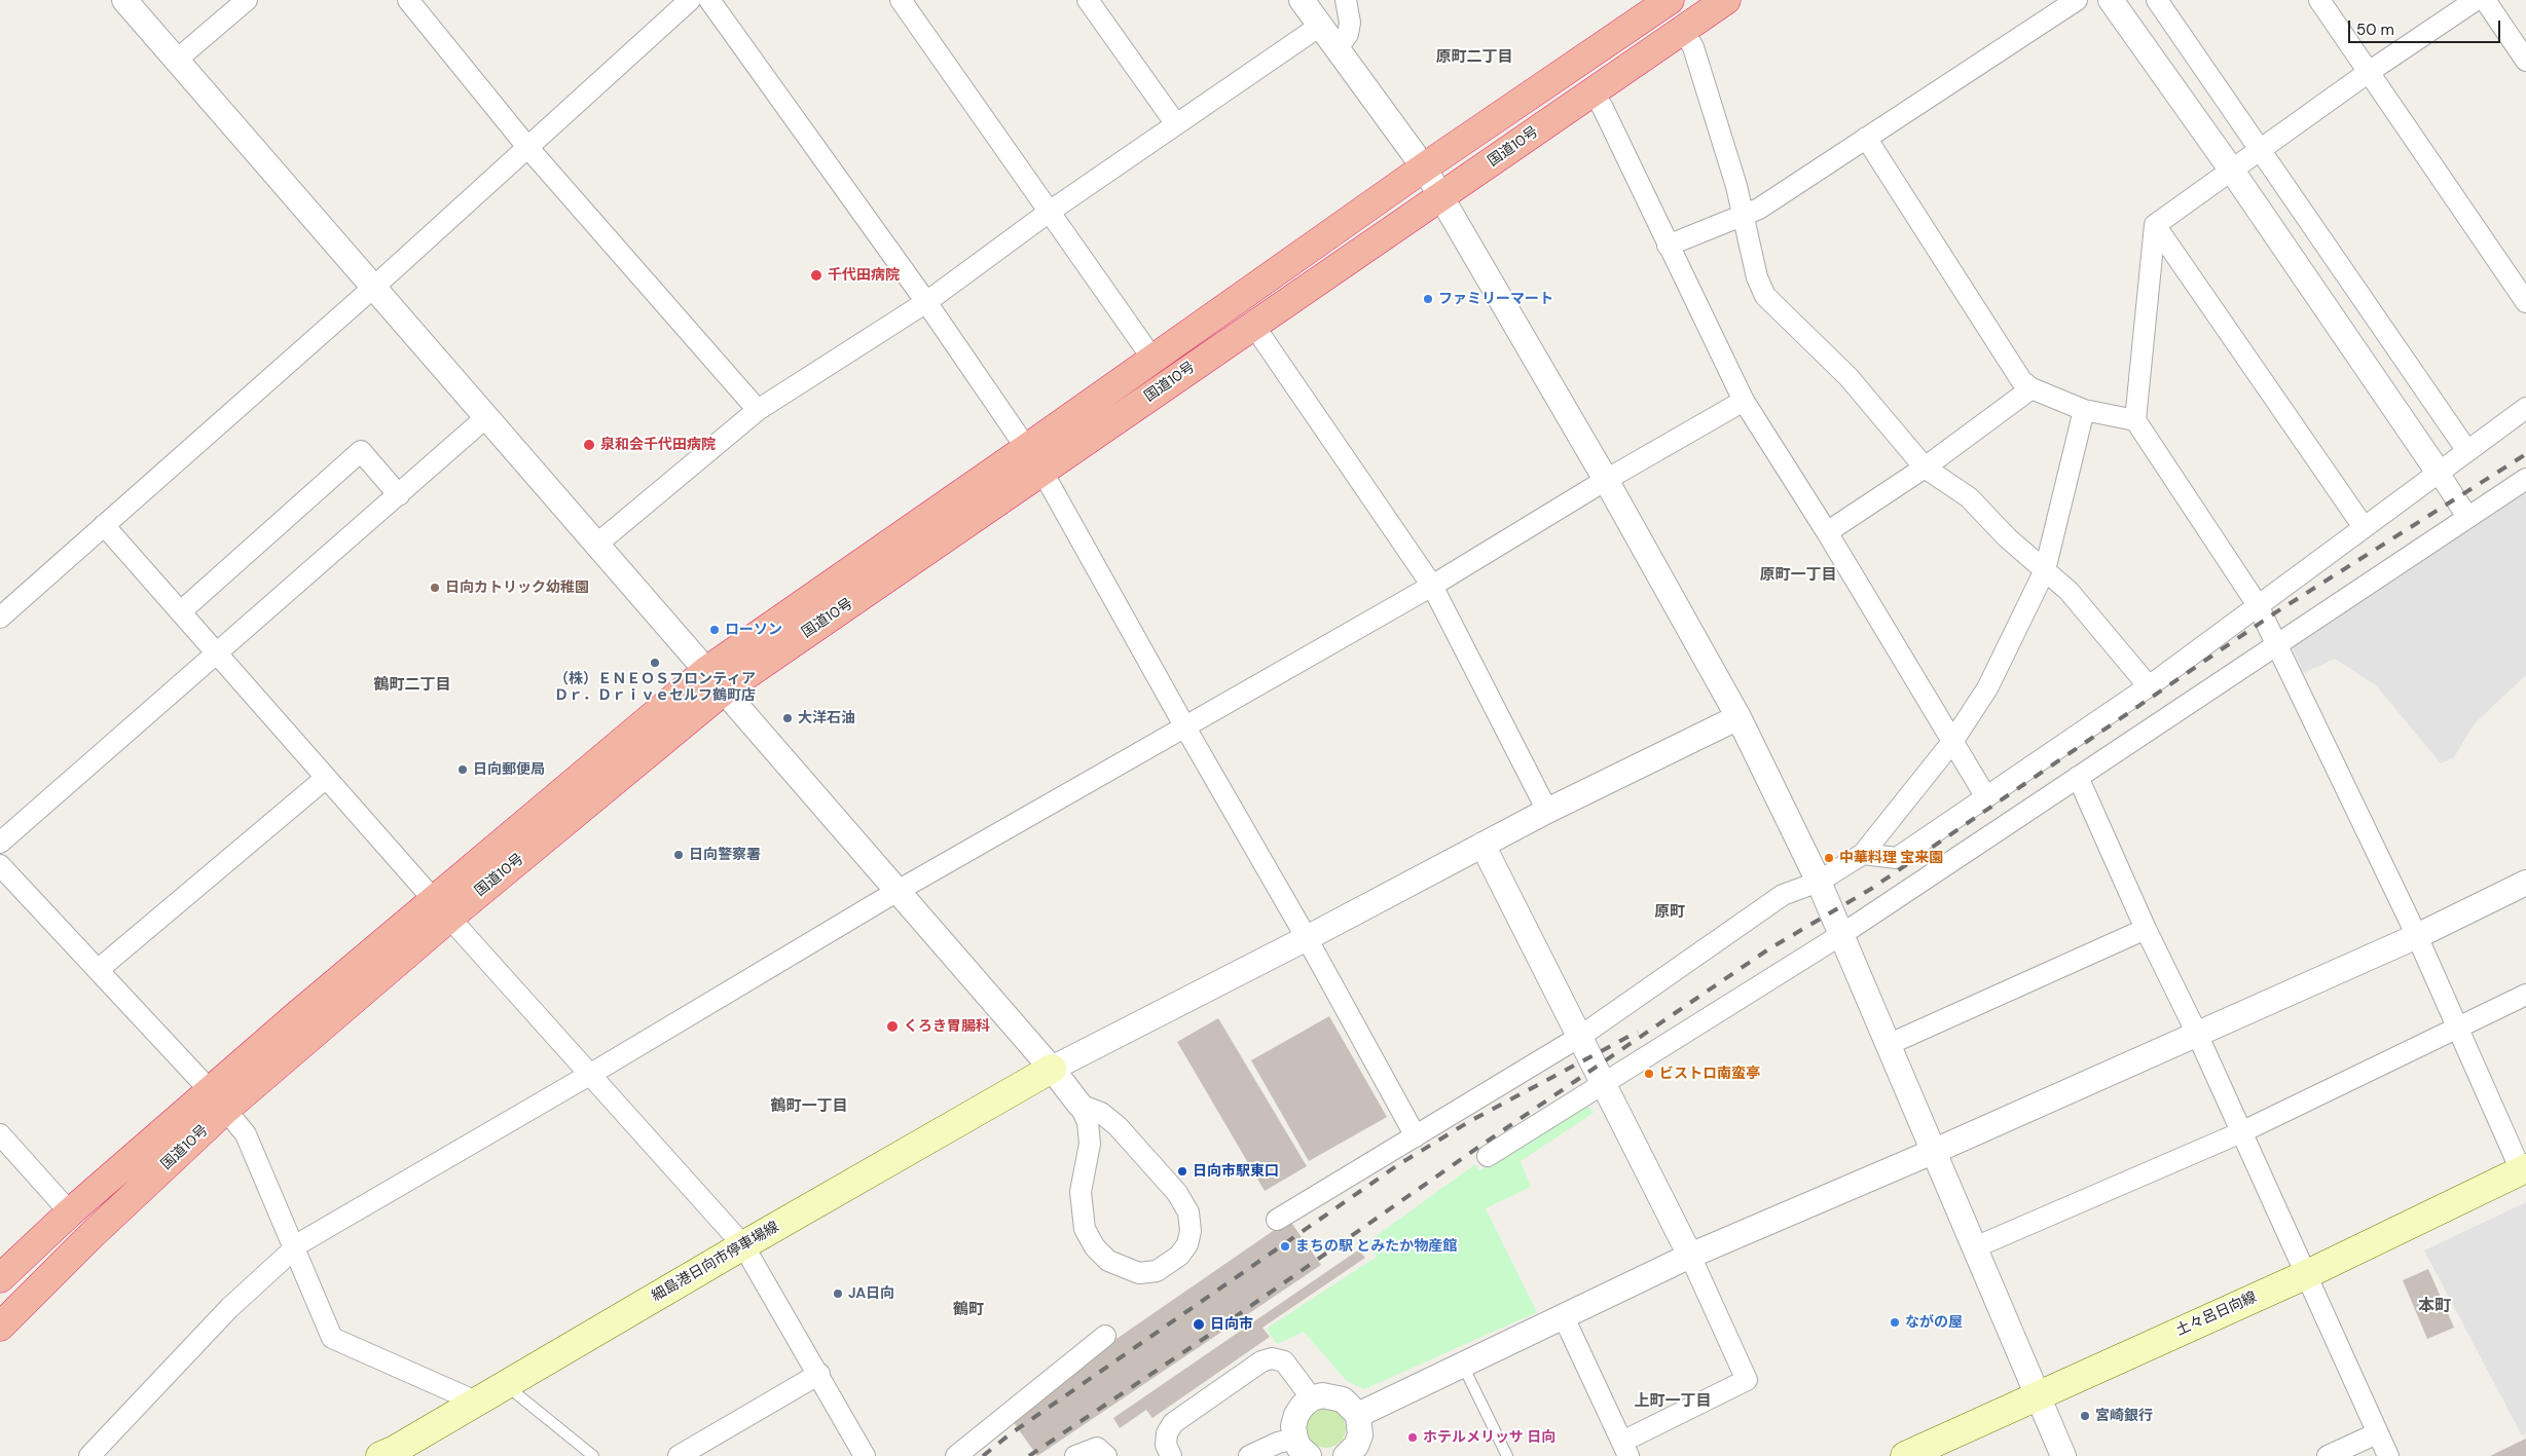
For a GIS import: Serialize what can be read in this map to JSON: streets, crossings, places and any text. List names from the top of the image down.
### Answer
{
  "streets": {
    "highway": ["国道10号"],
    "main road": ["細島港日向市停車場線", "土々呂日向線"]
  },
  "districts": [
    "原町二丁目",
    "原町一丁目",
    "鶴町二丁目",
    "原町",
    "鶴町一丁目",
    "本町",
    "鶴町",
    "上町一丁目"
  ],
  "places": [
    "千代田病院",
    "ファミリーマート",
    "泉和会千代田病院",
    "日向カトリック幼稚園",
    "ローソン",
    "（株）ＥＮＥＯＳフロンティア Ｄｒ．Ｄｒｉｖｅセルフ鶴町店",
    "大洋石油",
    "日向郵便局",
    "日向警察署",
    "中華料理 宝来園",
    "くろき胃腸科",
    "ビストロ南蛮亭",
    "日向市駅東口",
    "まちの駅 とみたか物産館",
    "JA日向",
    "ながの屋",
    "日向市",
    "宮崎銀行",
    "ホテルメリッサ 日向"
  ],
  "scale_bar": "50 m"
}
